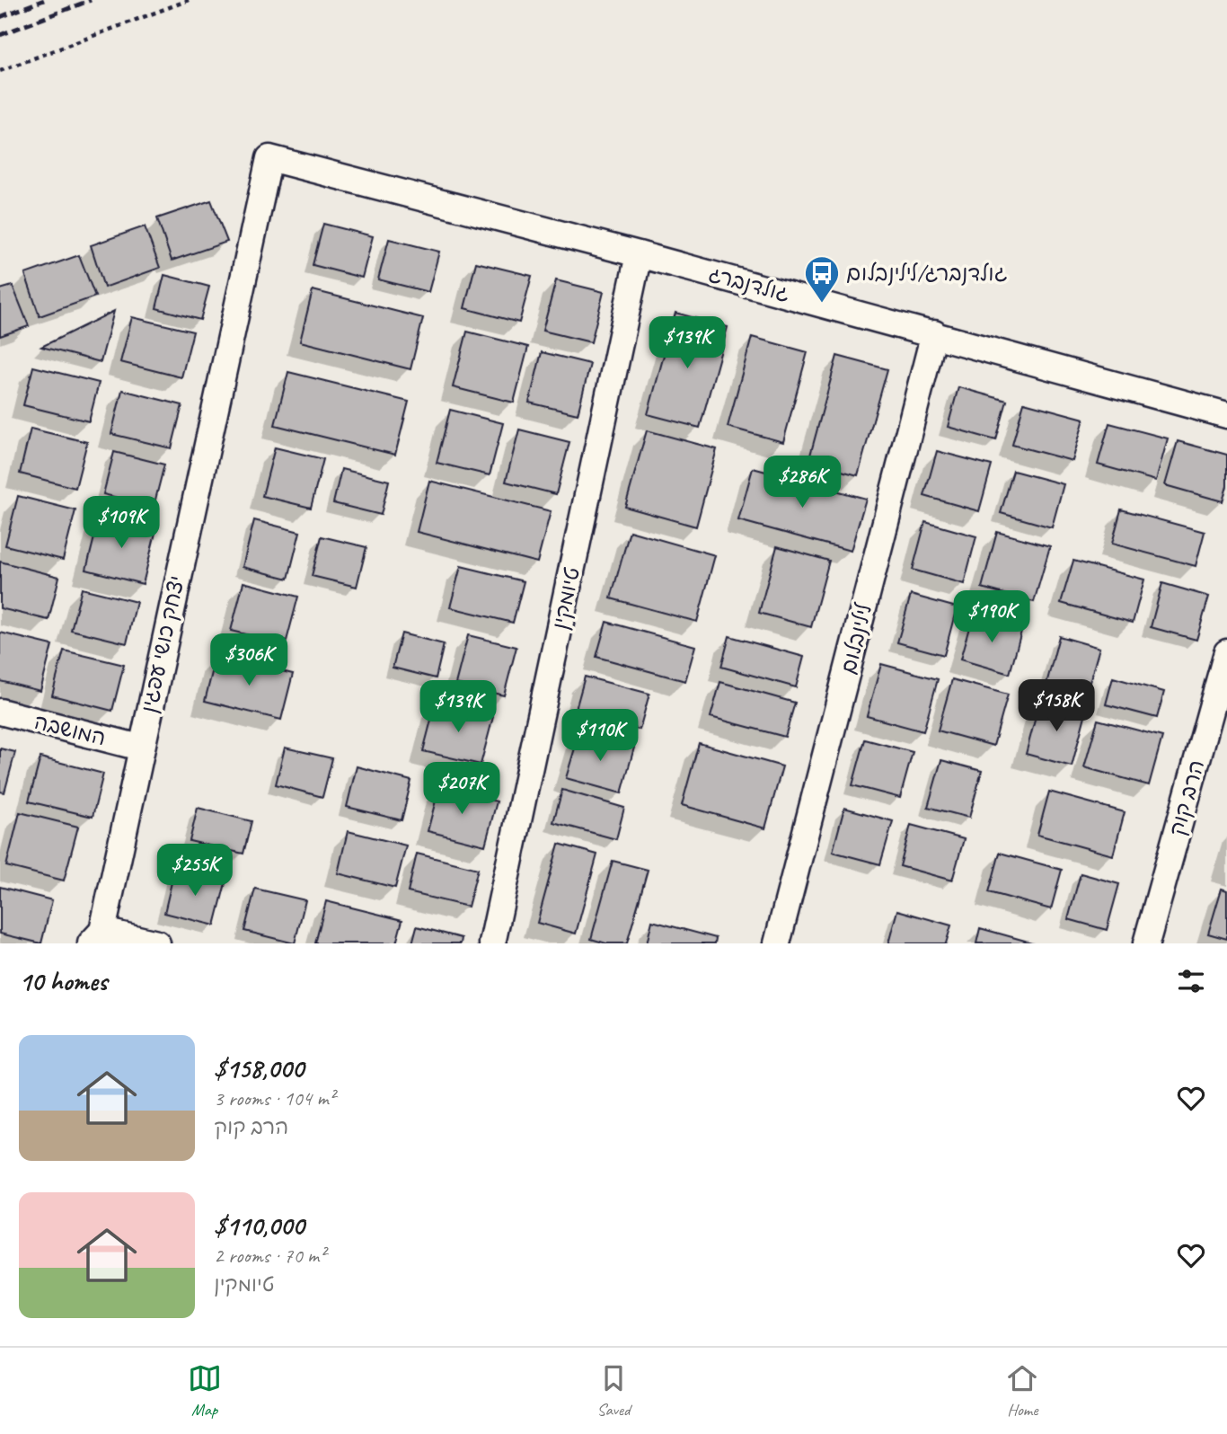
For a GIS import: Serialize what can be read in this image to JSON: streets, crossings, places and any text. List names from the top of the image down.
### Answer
{
  "streets": {
    "street": [
      "גולדנברג",
      "טיומקין",
      "לילינבלום",
      "יצחק כושי עפגין",
      "המושבה",
      "הרב קוק"
    ]
  },
  "crossings": [
    ["גולדנברג", "טיומקין"],
    ["גולדנברג", "לילינבלום"],
    ["גולדנברג", "יצחק כושי עפגין"],
    ["יצחק כושי עפגין", "המושבה"]
  ],
  "places": {
    "bus stop": ["גולדנברג/לילינבלום"]
  },
  "page": {
    "price": [
      "$139K",
      "$286K",
      "$109K",
      "$190K",
      "$306K",
      "$158K",
      "$139K",
      "$110K",
      "$207K",
      "$255K"
    ],
    "heading": "10 homes",
    "list": [
      {
        "name": "$158,000",
        "note": "3 rooms · 104 m² · הרב קוק"
      },
      {
        "name": "$110,000",
        "note": "2 rooms · 70 m² · טיומקין"
      }
    ],
    "tabs": ["Map", "Saved", "Home"]
  }
}
